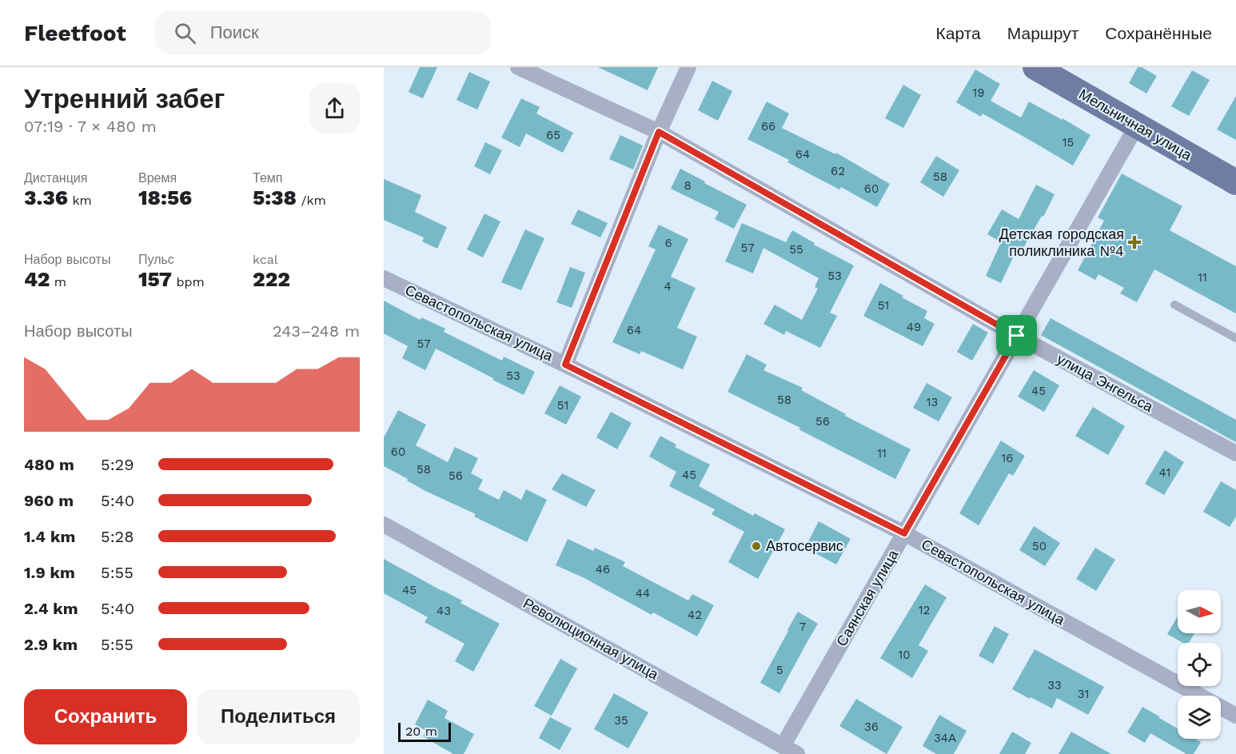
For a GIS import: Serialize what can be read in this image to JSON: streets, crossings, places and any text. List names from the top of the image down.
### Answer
{
  "streets": {
    "main road": ["Мельничная улица"],
    "street": [
      "Севастопольская улица",
      "улица Энгельса",
      "Саянская улица",
      "Революционная улица"
    ]
  },
  "crossings": [
    ["Мельничная улица", "Саянская улица"],
    ["Севастопольская улица", "Саянская улица"],
    ["улица Энгельса", "Саянская улица"],
    ["Саянская улица", "Революционная улица"]
  ],
  "places": {
    "health": ["Детская городская поликлиника №4"],
    "other": ["Автосервис"]
  },
  "house_numbers": [
    "19",
    "66",
    "65",
    "15",
    "64",
    "62",
    "58",
    "8",
    "60",
    "6",
    "57",
    "55",
    "53",
    "11",
    "4",
    "51",
    "49",
    "64",
    "57",
    "53",
    "45",
    "58",
    "13",
    "51",
    "56",
    "60",
    "11",
    "16",
    "58",
    "41",
    "45",
    "56",
    "50",
    "46",
    "45",
    "44",
    "12",
    "43",
    "42",
    "7",
    "10",
    "5",
    "33",
    "31",
    "35",
    "36",
    "34А"
  ],
  "scale_bar": "20 m",
  "north": "right",
  "page": {
    "header": "Fleetfoot",
    "search": "Поиск",
    "nav": ["Карта", "Маршрут", "Сохранённые"],
    "heading": ["Утренний забег", "07:19 · 7 × 480 m"],
    "stats": [
      ["Дистанция", "3.36 km"],
      ["Время", "18:56"],
      ["Темп", "5:38 /km"],
      ["Набор высоты", "42 m"],
      ["Пульс", "157 bpm"],
      ["kcal", "222"]
    ],
    "chart": ["Набор высоты", "243–248 m"],
    "list": [
      {
        "name": "480 m",
        "note": "5:29"
      },
      {
        "name": "960 m",
        "note": "5:40"
      },
      {
        "name": "1.4 km",
        "note": "5:28"
      },
      {
        "name": "1.9 km",
        "note": "5:55"
      },
      {
        "name": "2.4 km",
        "note": "5:40"
      },
      {
        "name": "2.9 km",
        "note": "5:55"
      }
    ],
    "buttons": ["Сохранить", "Поделиться"],
    "scale": "20 m"
  }
}
